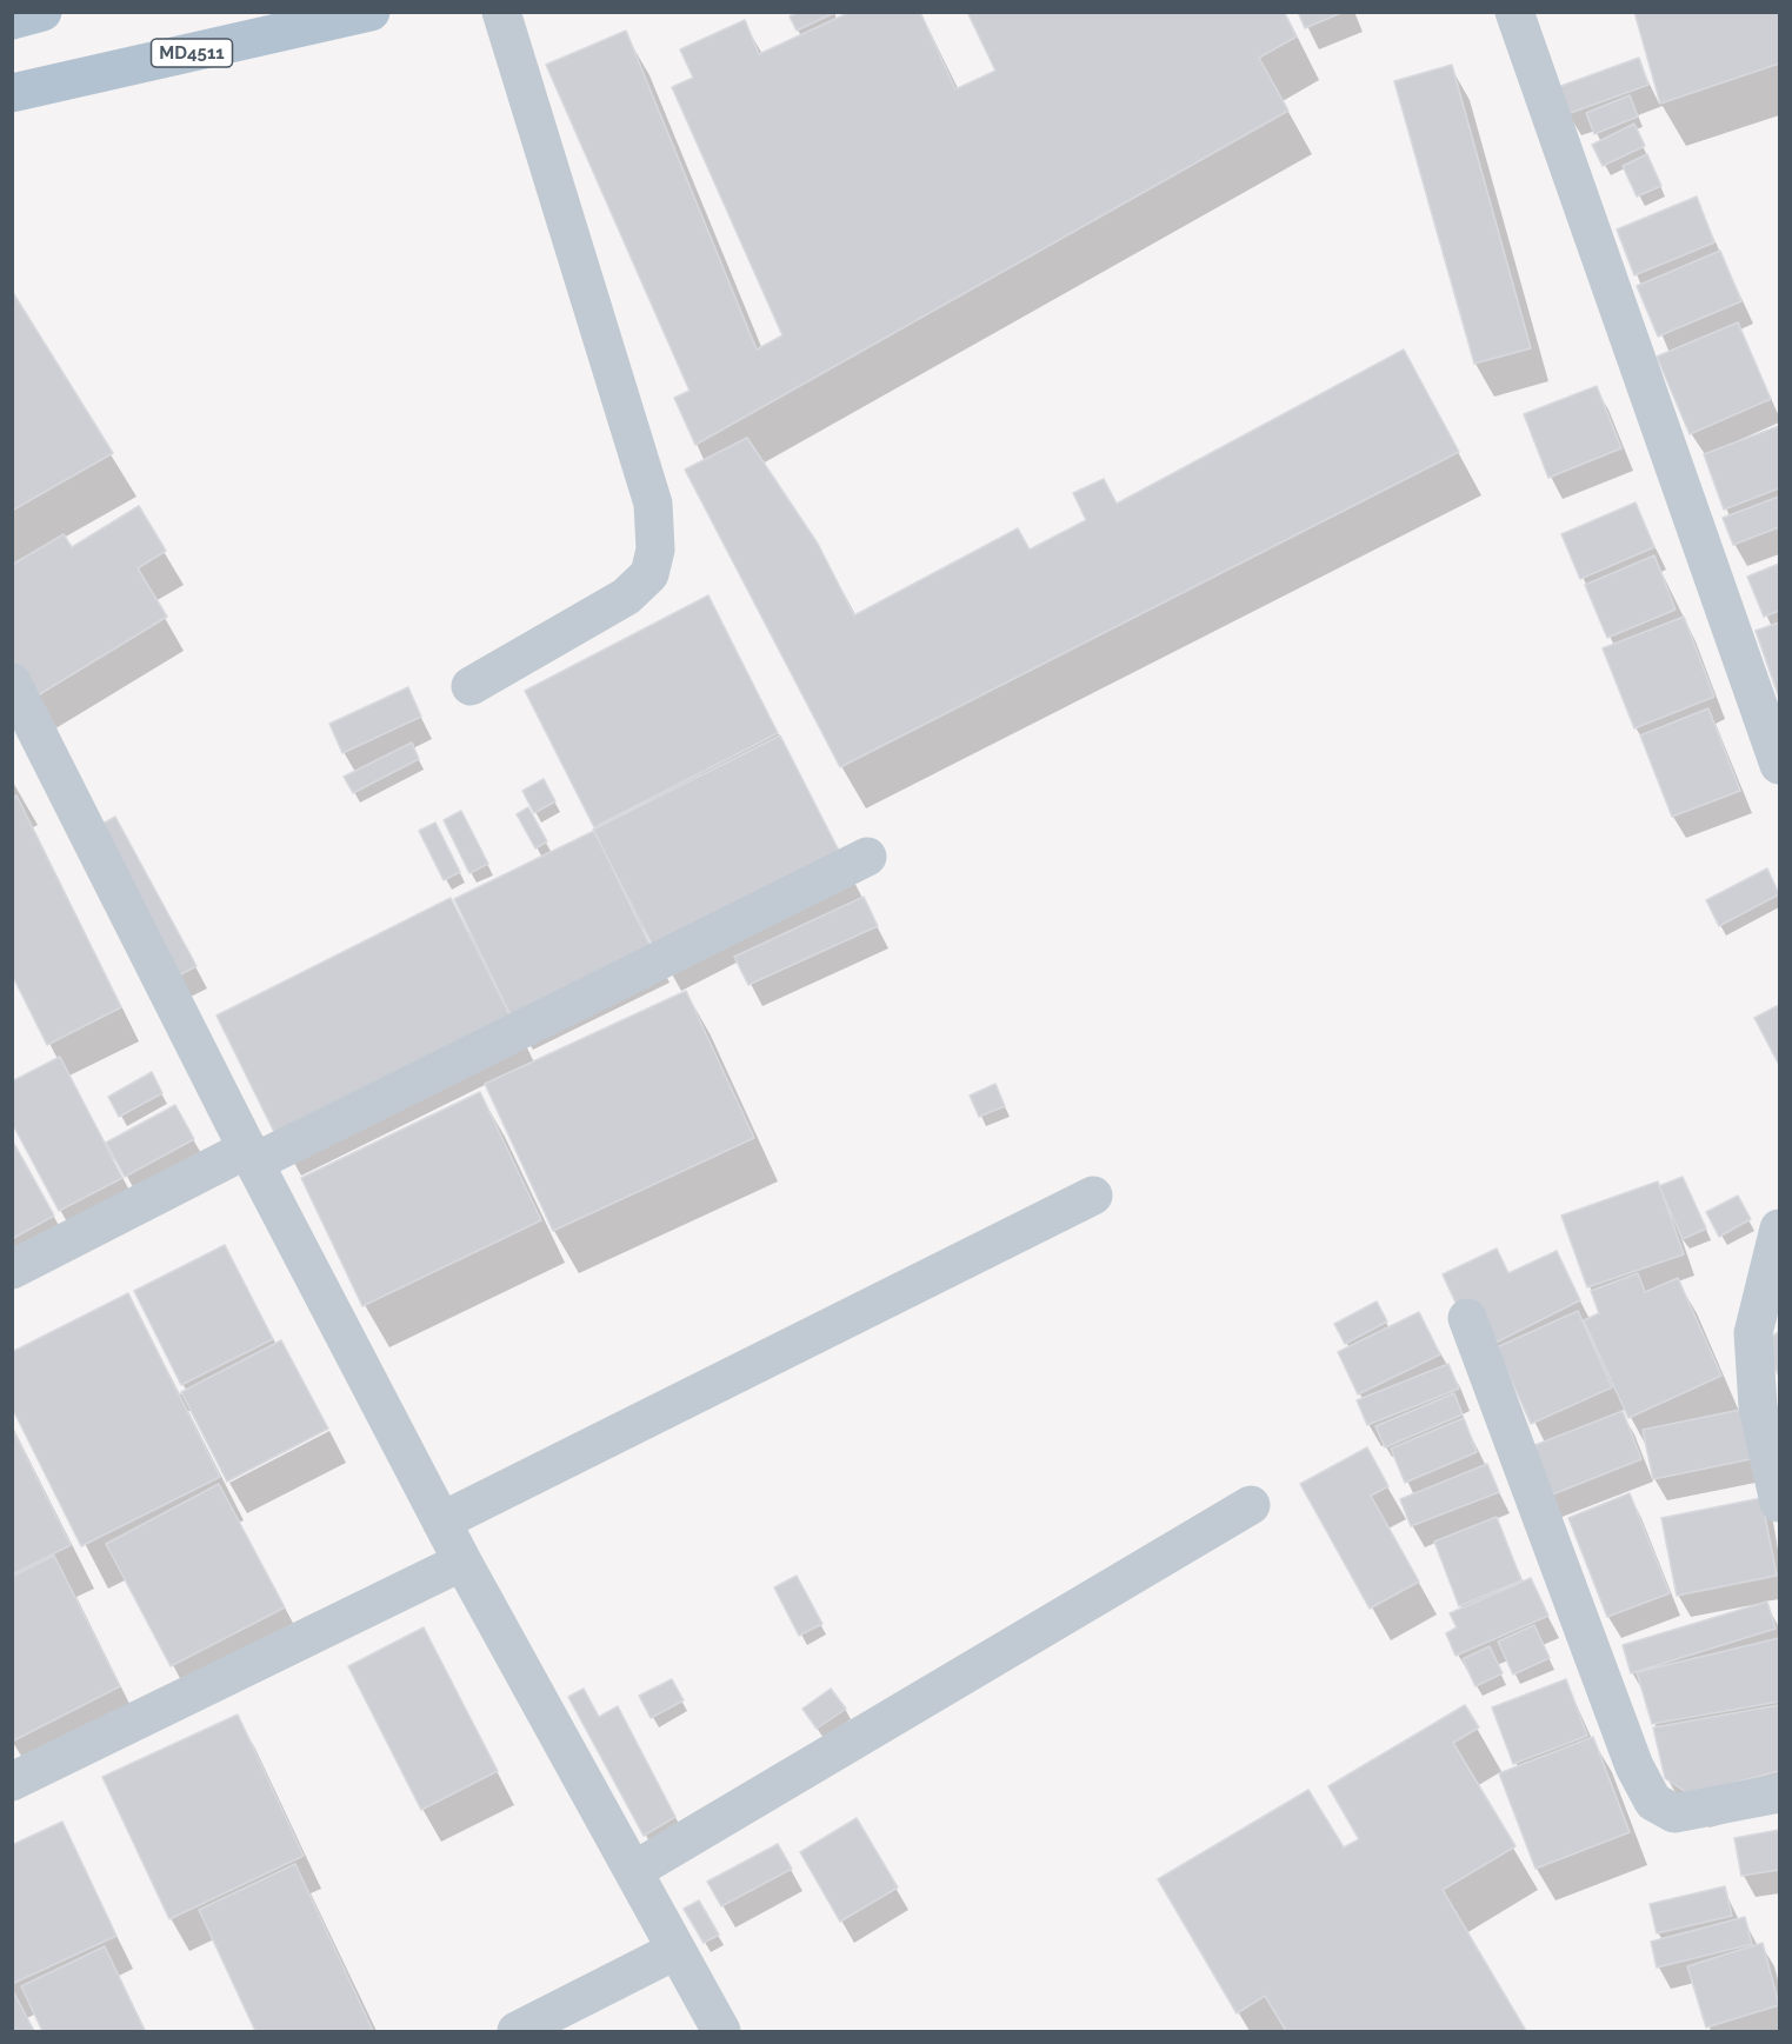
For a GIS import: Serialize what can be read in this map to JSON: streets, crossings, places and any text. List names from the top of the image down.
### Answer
{
  "streets": {
    "main road": ["MD4511"]
  }
}
